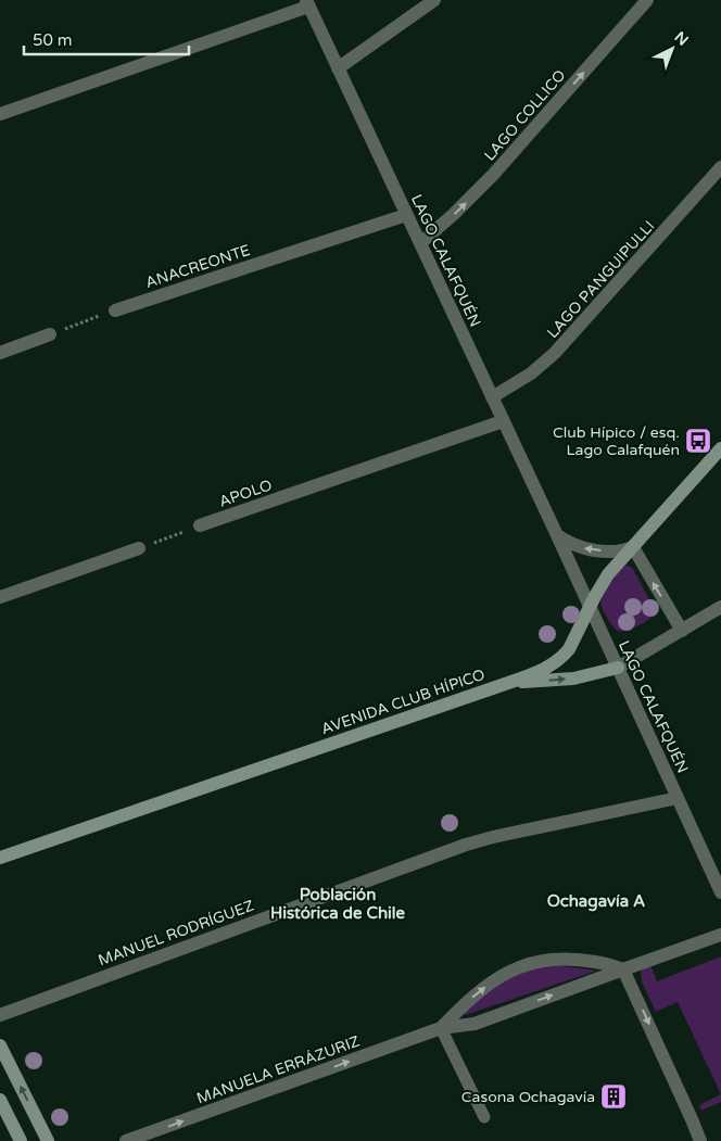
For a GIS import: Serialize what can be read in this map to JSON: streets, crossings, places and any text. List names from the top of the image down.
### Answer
{
  "streets": {
    "main road": ["AVENIDA CLUB HÍPICO"],
    "street": [
      "LAGO COLLICO",
      "LAGO CALAFQUÉN",
      "ANACREONTE",
      "LAGO PANGUIPULLI",
      "APOLO",
      "MANUEL RODRÍGUEZ",
      "MANUELA ERRÁZURIZ"
    ]
  },
  "crossings": [
    ["LAGO COLLICO", "LAGO CALAFQUÉN"],
    ["LAGO CALAFQUÉN", "ANACREONTE"],
    ["LAGO CALAFQUÉN", "LAGO PANGUIPULLI"],
    ["LAGO CALAFQUÉN", "APOLO"],
    ["LAGO CALAFQUÉN", "AVENIDA CLUB HÍPICO"],
    ["LAGO CALAFQUÉN", "MANUEL RODRÍGUEZ"]
  ],
  "one_way": ["LAGO COLLICO", "MANUELA ERRÁZURIZ"],
  "districts": ["Población Histórica de Chile", "Ochagavía A"],
  "places": {
    "bus stop": ["Club Hípico / esq. Lago Calafquén"],
    "building": ["Casona Ochagavía"]
  },
  "scale_bar": "50 m",
  "north": "top right"
}
